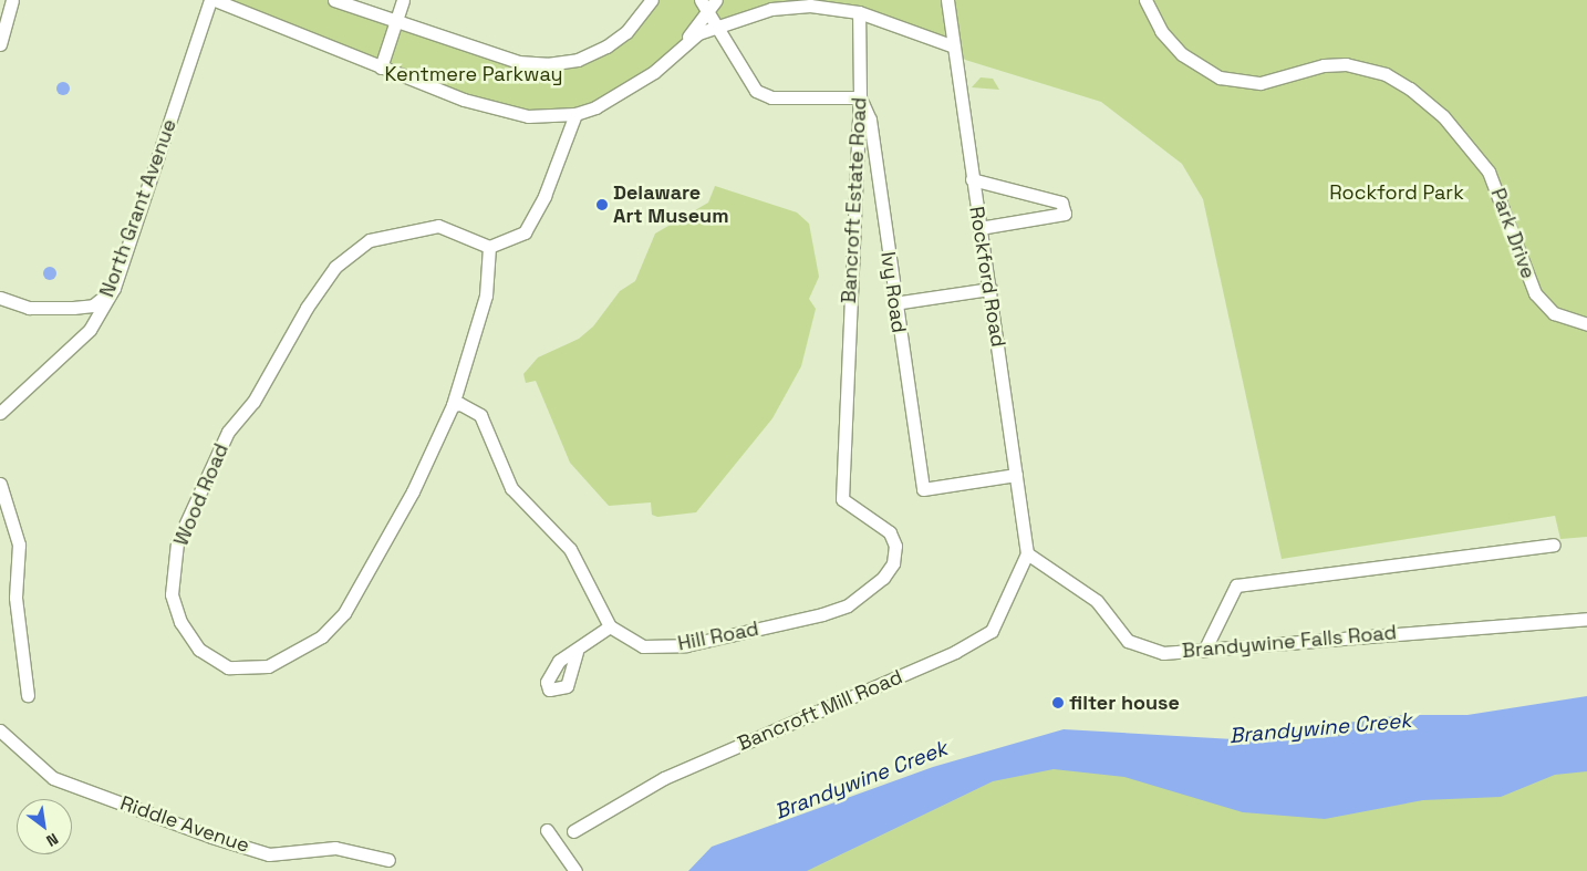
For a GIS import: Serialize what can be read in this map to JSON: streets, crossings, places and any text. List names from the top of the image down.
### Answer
{
  "streets": {
    "street": [
      "Bancroft Estate Road",
      "North Grant Avenue",
      "Park Drive",
      "Rockford Road",
      "Ivy Road",
      "Wood Road",
      "Hill Road",
      "Brandywine Falls Road",
      "Bancroft Mill Road",
      "Riddle Avenue"
    ]
  },
  "crossings": [
    ["Bancroft Estate Road", "Ivy Road"],
    ["Bancroft Estate Road", "Hill Road"],
    ["Rockford Road", "Ivy Road"],
    ["Rockford Road", "Brandywine Falls Road"],
    ["Rockford Road", "Bancroft Mill Road"],
    ["Brandywine Falls Road", "Bancroft Mill Road"]
  ],
  "water": ["Brandywine Creek"],
  "parks": ["Kentmere Parkway", "Rockford Park"],
  "places": ["Delaware Art Museum", "filter house"],
  "north": "bottom right"
}
